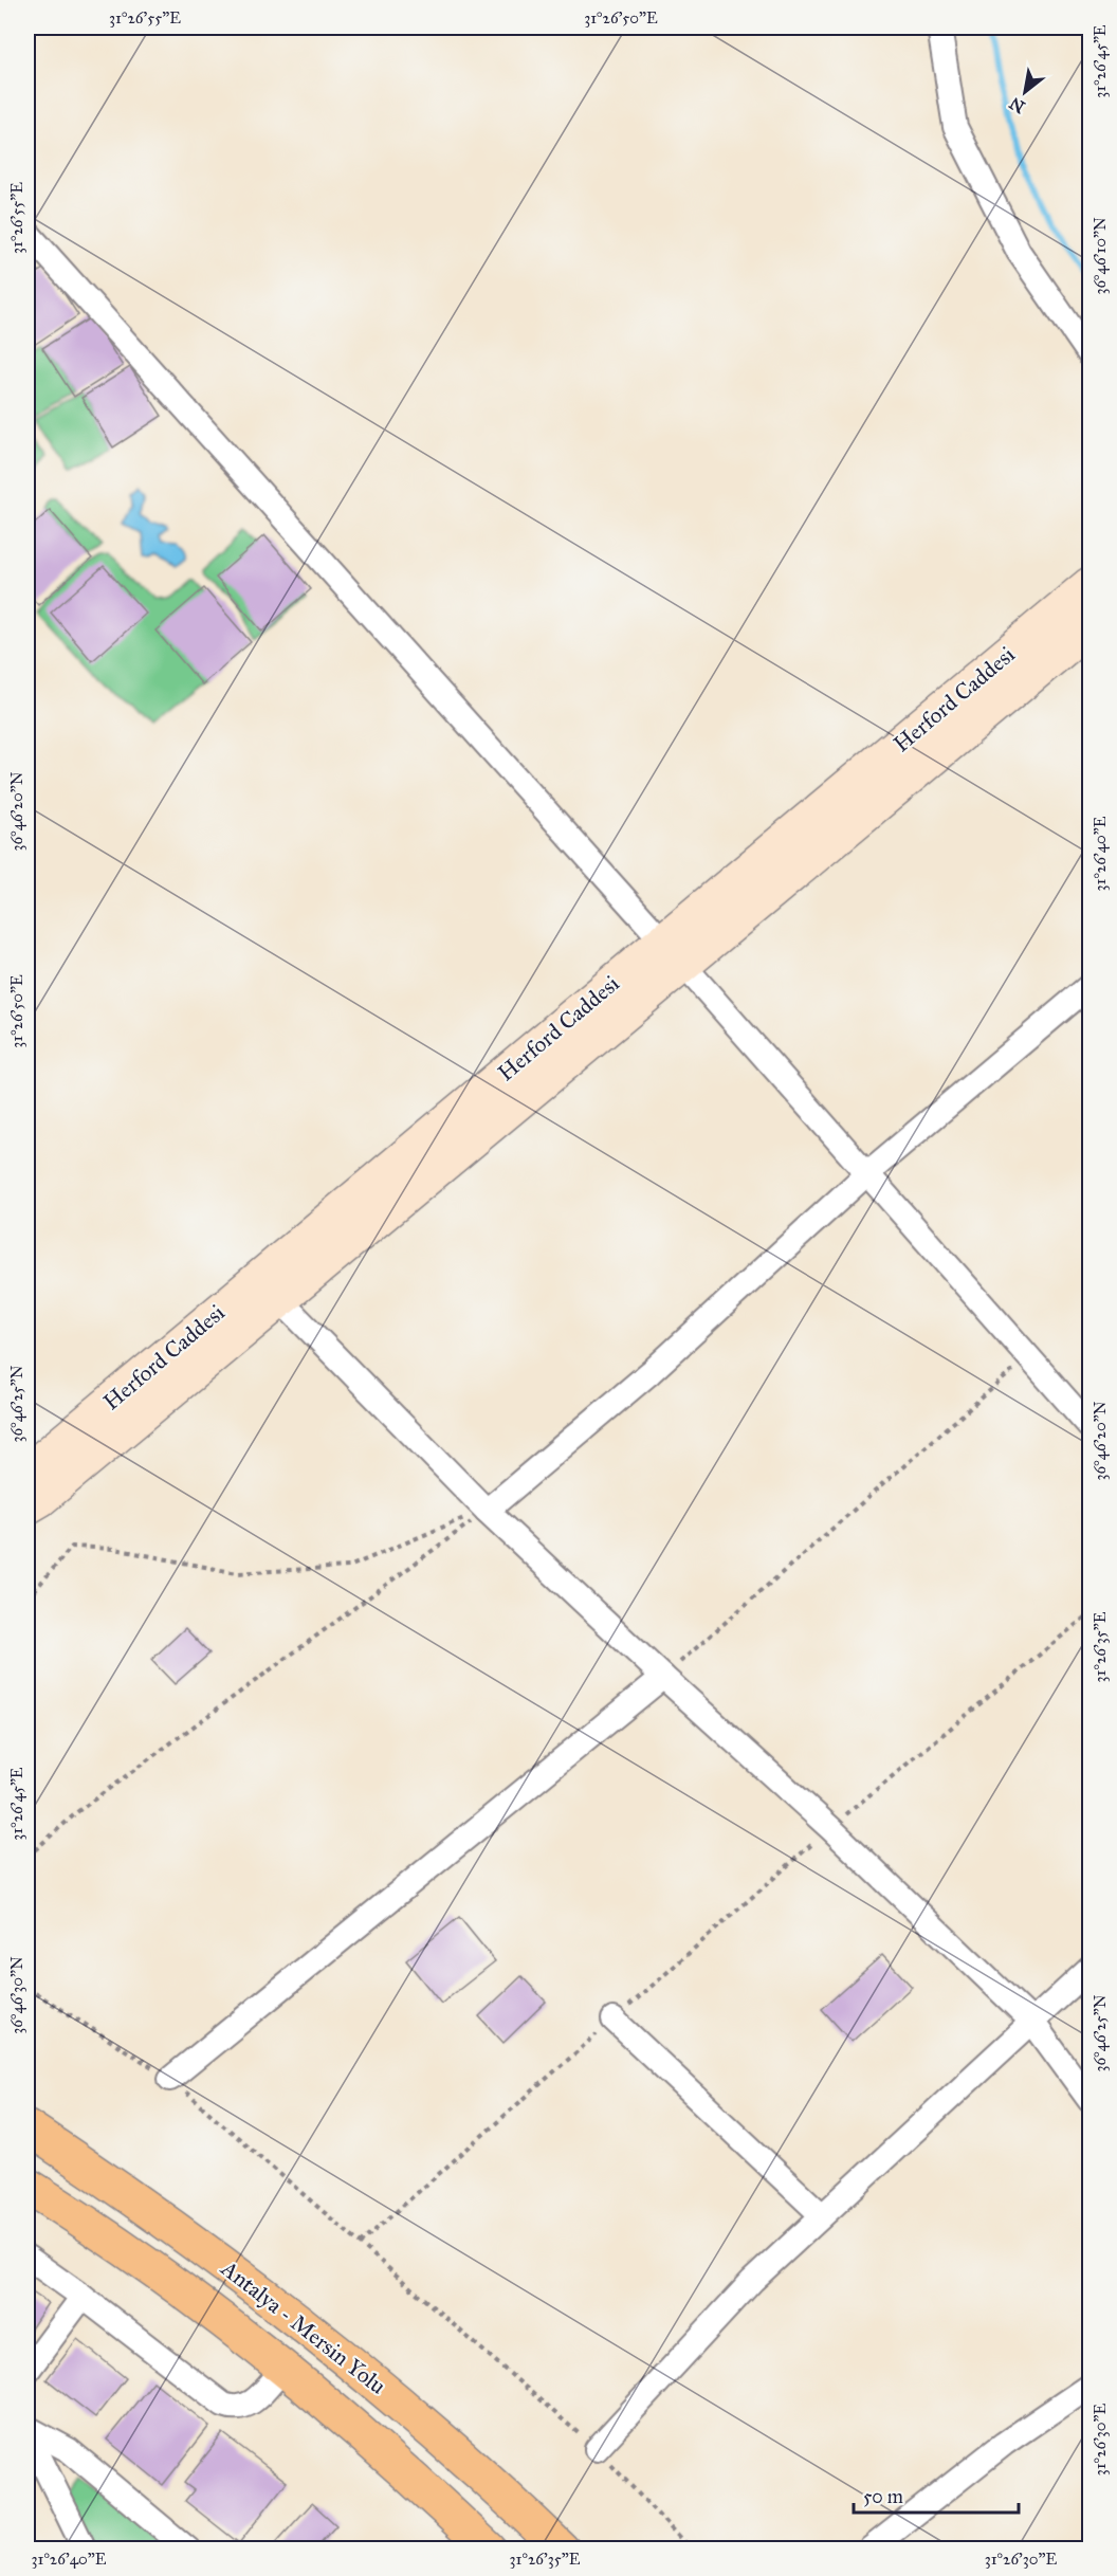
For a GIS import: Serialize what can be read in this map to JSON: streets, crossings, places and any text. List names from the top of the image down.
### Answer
{
  "streets": {
    "highway": ["Antalya - Mersin Yolu"],
    "main road": ["Herford Caddesi"]
  },
  "scale_bar": "50 m",
  "north": "bottom left",
  "coordinates": [
    "31°26'55\"E",
    "31°26'50\"E",
    "31°26'45\"E",
    "36°46'10\"N",
    "36°46'20\"N",
    "31°26'40\"E",
    "36°46'25\"N",
    "31°26'35\"E",
    "36°46'30\"N",
    "31°26'30\"E"
  ]
}
